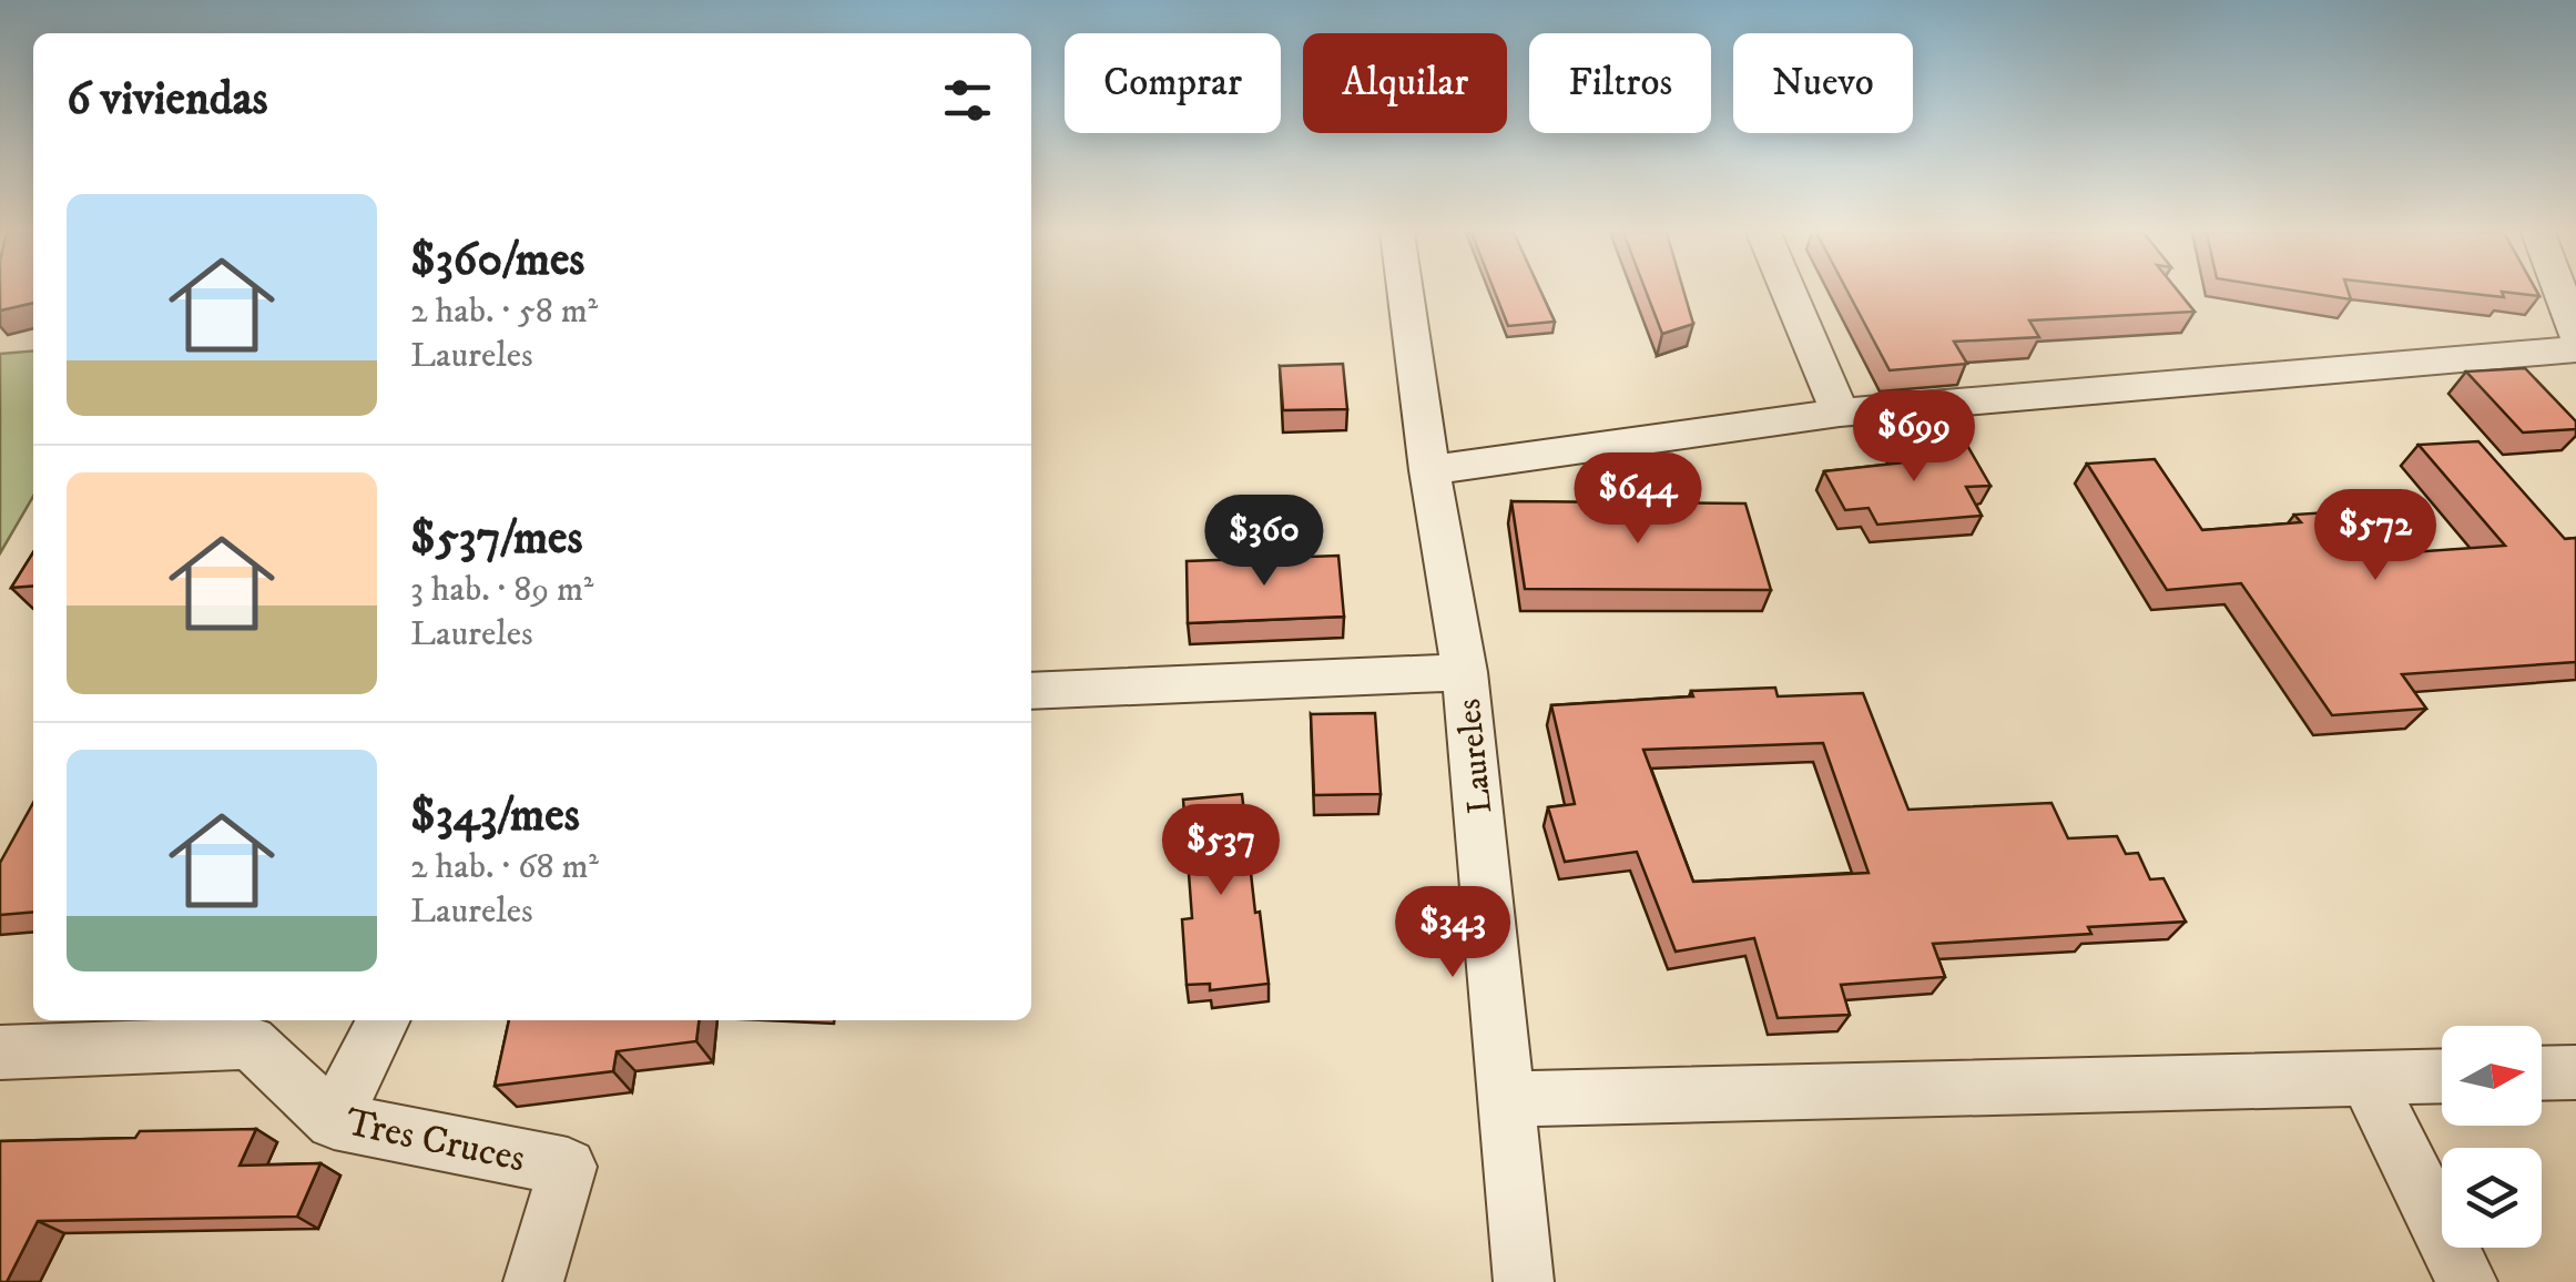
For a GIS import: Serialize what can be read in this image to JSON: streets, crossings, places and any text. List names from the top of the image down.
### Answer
{
  "streets": {
    "street": ["Laureles", "Tres Cruces"]
  },
  "north": "right",
  "page": {
    "chip": [
      "Comprar",
      "Alquilar",
      "Filtros",
      "Nuevo"
    ],
    "heading": "6 viviendas",
    "list": [
      {
        "name": "$360/mes",
        "note": "2 hab. · 58 m² · Laureles"
      },
      {
        "name": "$537/mes",
        "note": "3 hab. · 89 m² · Laureles"
      },
      {
        "name": "$343/mes",
        "note": "2 hab. · 68 m² · Laureles"
      }
    ],
    "price": [
      "$699",
      "$644",
      "$572",
      "$360",
      "$537",
      "$343"
    ]
  }
}
